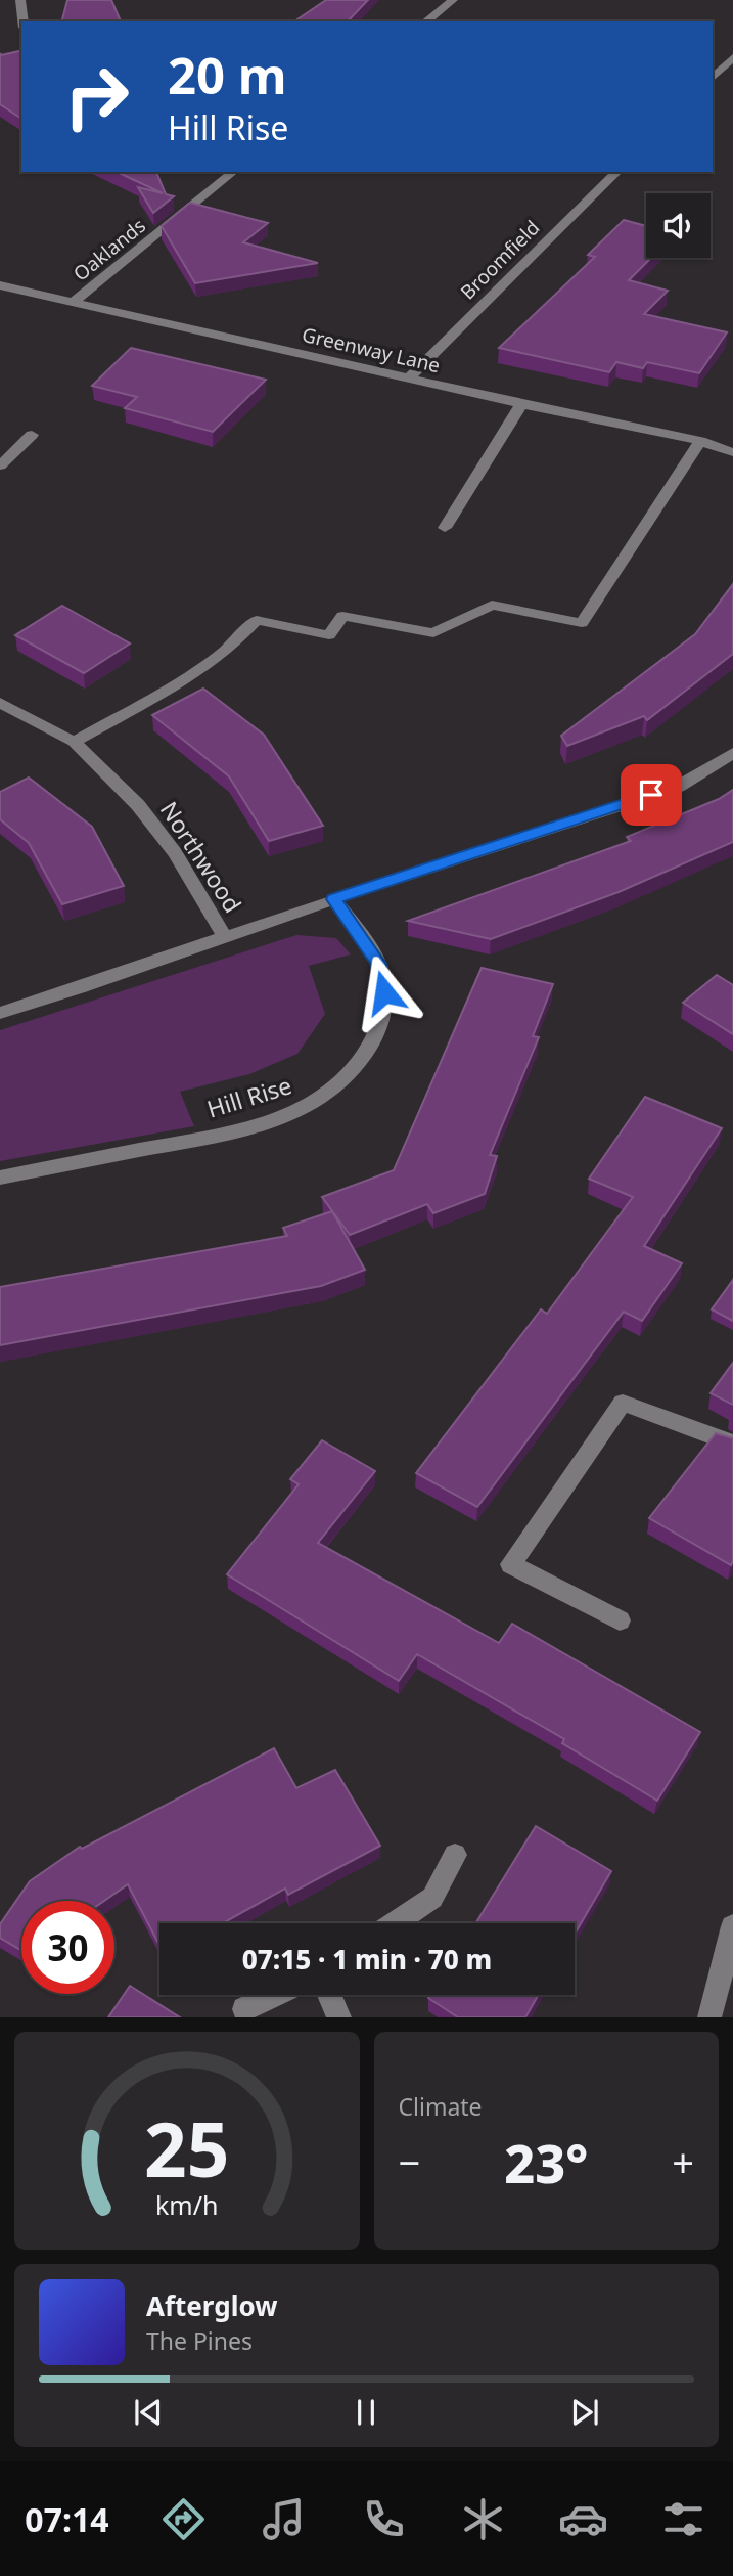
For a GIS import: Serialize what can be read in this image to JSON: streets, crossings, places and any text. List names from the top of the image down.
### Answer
{
  "streets": {
    "street": [
      "Oaklands",
      "Broomfield",
      "Greenway Lane",
      "Northwood",
      "Hill Rise"
    ]
  },
  "crossings": [
    ["Oaklands", "Greenway Lane"],
    ["Broomfield", "Greenway Lane"]
  ],
  "page": {
    "turn": ["20 m", "Hill Rise"],
    "limit": "30",
    "trip": "07:15 · 1 min · 70 m",
    "tile": "Climate",
    "heat": ["−", "23°", "+"],
    "song": ["Afterglow", "The Pines"],
    "tabs": "07:14",
    "gauge": ["25", "km/h"]
  }
}
